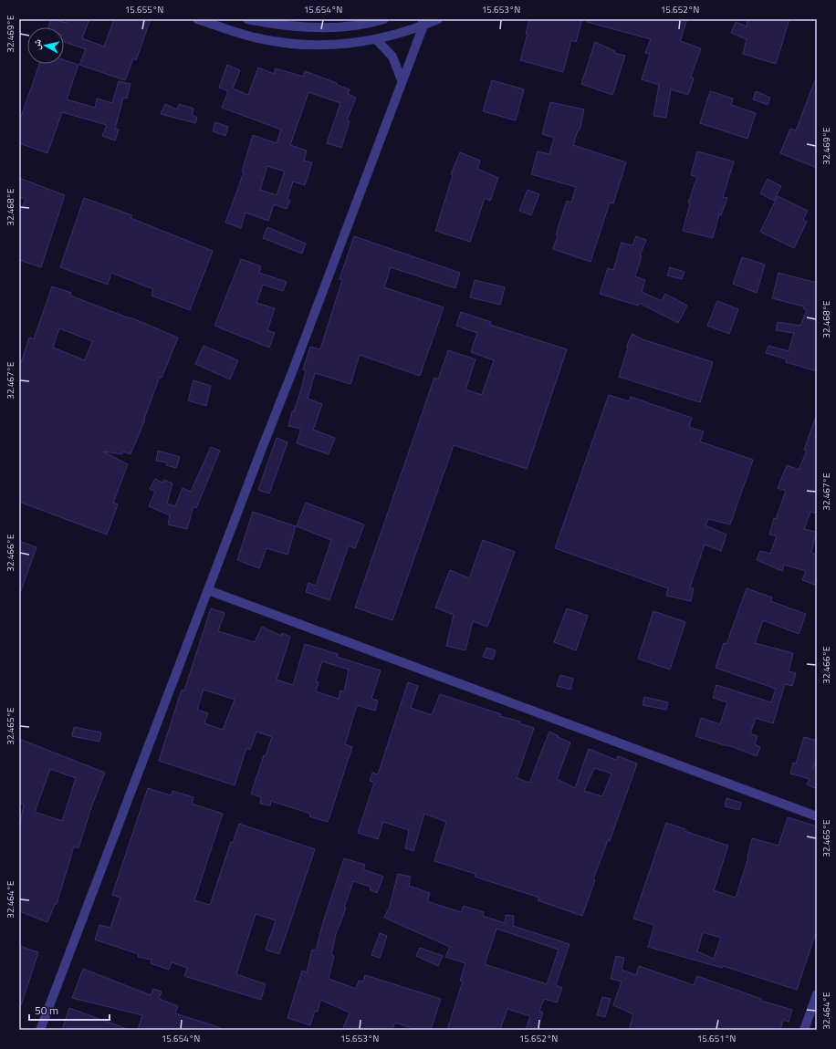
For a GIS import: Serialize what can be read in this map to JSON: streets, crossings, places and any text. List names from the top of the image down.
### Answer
{
  "scale_bar": "50 m",
  "north": "left",
  "coordinates": [
    "15.655°N",
    "15.654°N",
    "15.653°N",
    "15.652°N",
    "32.469°E",
    "32.468°E",
    "32.467°E",
    "32.466°E",
    "32.465°E",
    "32.464°E",
    "15.651°N"
  ]
}
